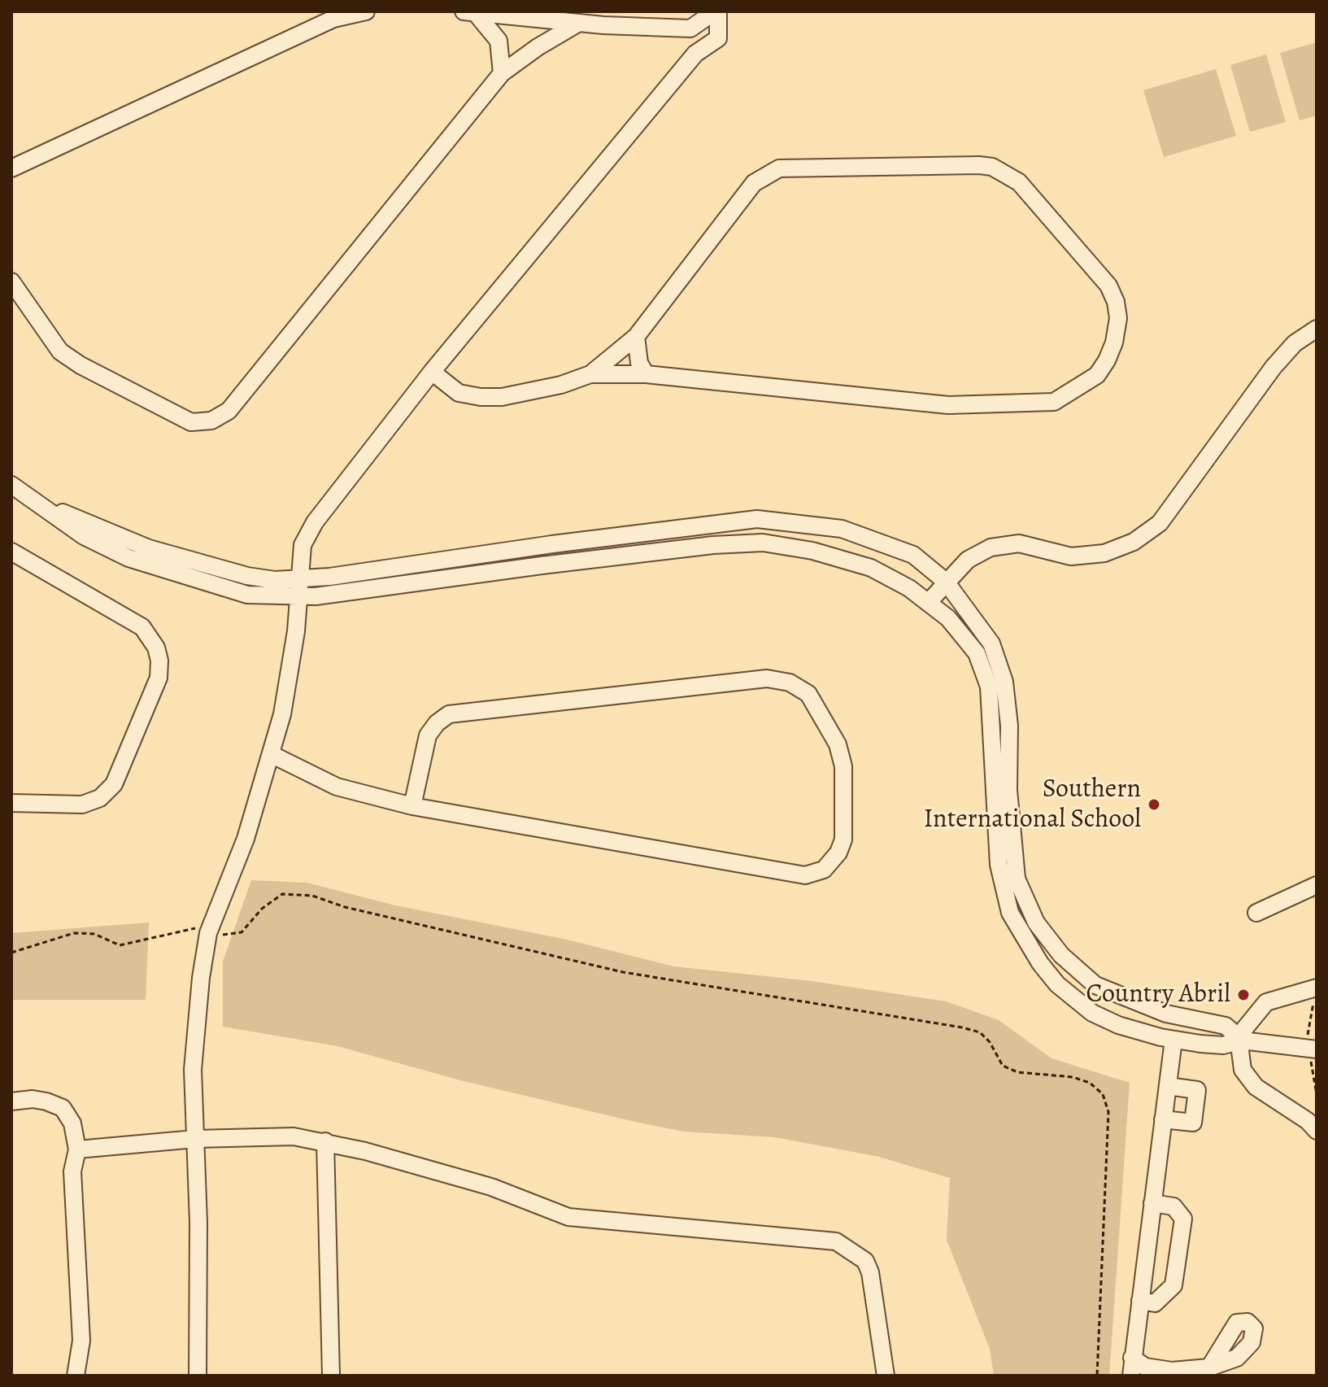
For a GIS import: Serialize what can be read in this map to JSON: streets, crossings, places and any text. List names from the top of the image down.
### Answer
{
  "places": ["Southern International School", "Country Abril"]
}
